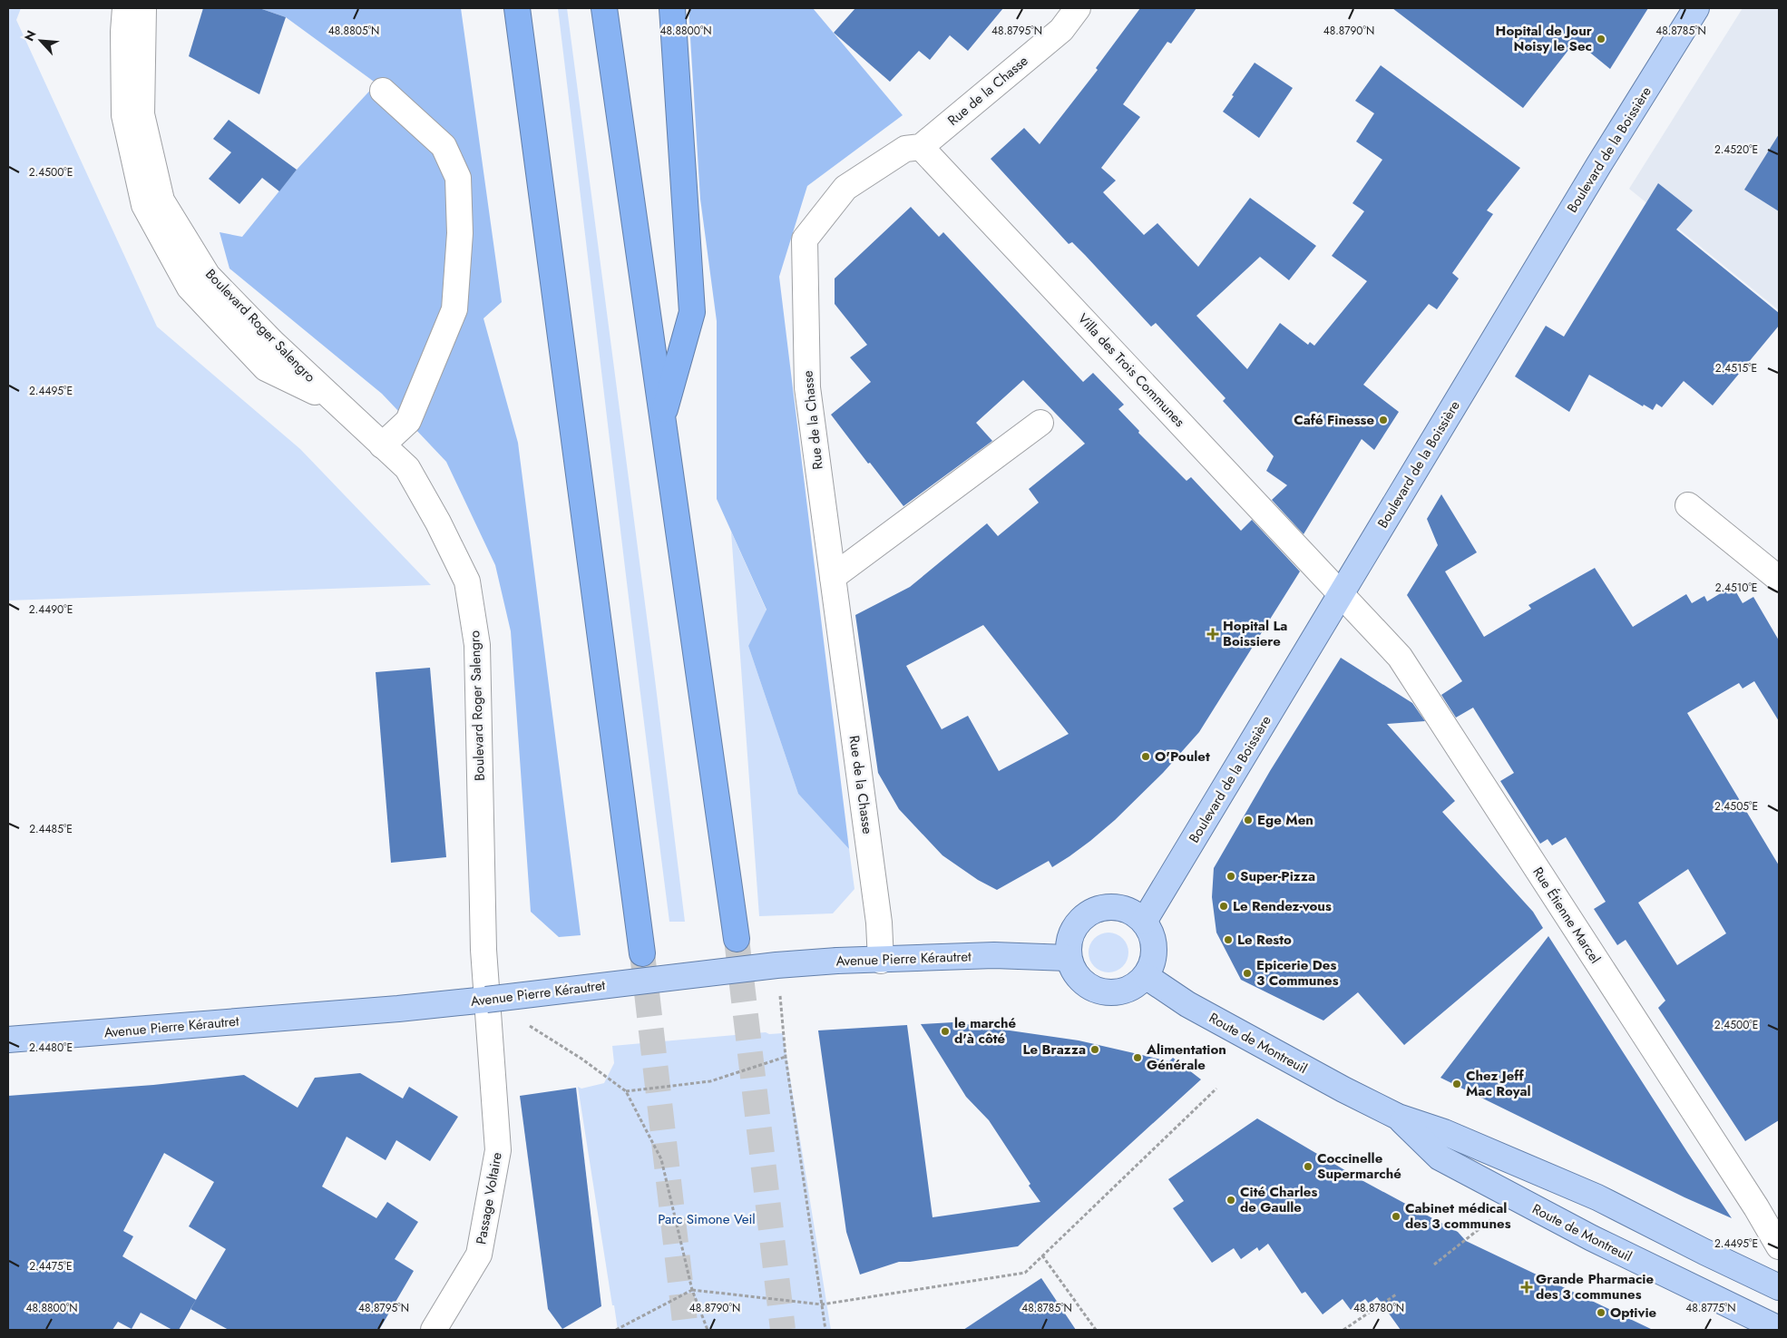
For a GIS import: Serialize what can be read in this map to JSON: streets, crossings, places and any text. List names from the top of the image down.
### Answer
{
  "streets": {
    "main road": ["Boulevard de la Boissière", "Avenue Pierre Kérautret", "Route de Montreuil"],
    "street": [
      "Rue de la Chasse",
      "Boulevard Roger Salengro",
      "Villa des Trois Communes",
      "Rue Étienne Marcel",
      "Passage Voltaire"
    ]
  },
  "crossings": [
    ["Rue de la Chasse", "Villa des Trois Communes"],
    ["Rue de la Chasse", "Avenue Pierre Kérautret"],
    ["Boulevard de la Boissière", "Villa des Trois Communes"],
    ["Boulevard de la Boissière", "Rue Étienne Marcel"],
    ["Boulevard de la Boissière", "Avenue Pierre Kérautret"],
    ["Boulevard de la Boissière", "Route de Montreuil"],
    ["Boulevard Roger Salengro", "Avenue Pierre Kérautret"],
    ["Boulevard Roger Salengro", "Passage Voltaire"],
    ["Villa des Trois Communes", "Rue Étienne Marcel"],
    ["Avenue Pierre Kérautret", "Route de Montreuil"],
    ["Avenue Pierre Kérautret", "Passage Voltaire"]
  ],
  "parks": ["Parc Simone Veil"],
  "places": {
    "other": [
      "Hopital de Jour Noisy le Sec",
      "Café Finesse",
      "O'Poulet",
      "Ege Men",
      "Super-Pizza",
      "Le Rendez-vous",
      "Le Resto",
      "Epicerie Des 3 Communes",
      "le marché d'à côté",
      "Le Brazza",
      "Alimentation Générale",
      "Chez Jeff Mac Royal",
      "Coccinelle Supermarché",
      "Cité Charles de Gaulle",
      "Cabinet médical des 3 communes",
      "Optivie"
    ],
    "health": ["Hopital La Boissiere", "Grande Pharmacie des 3 communes"]
  },
  "north": "top left",
  "coordinates": [
    "48.8805°N",
    "48.8800°N",
    "48.8795°N",
    "48.8790°N",
    "48.8785°N",
    "2.4520°E",
    "2.4500°E",
    "2.4515°E",
    "2.4495°E",
    "2.4510°E",
    "2.4490°E",
    "2.4505°E",
    "2.4485°E",
    "2.4480°E",
    "2.4475°E",
    "48.8780°N",
    "48.8775°N"
  ]
}
